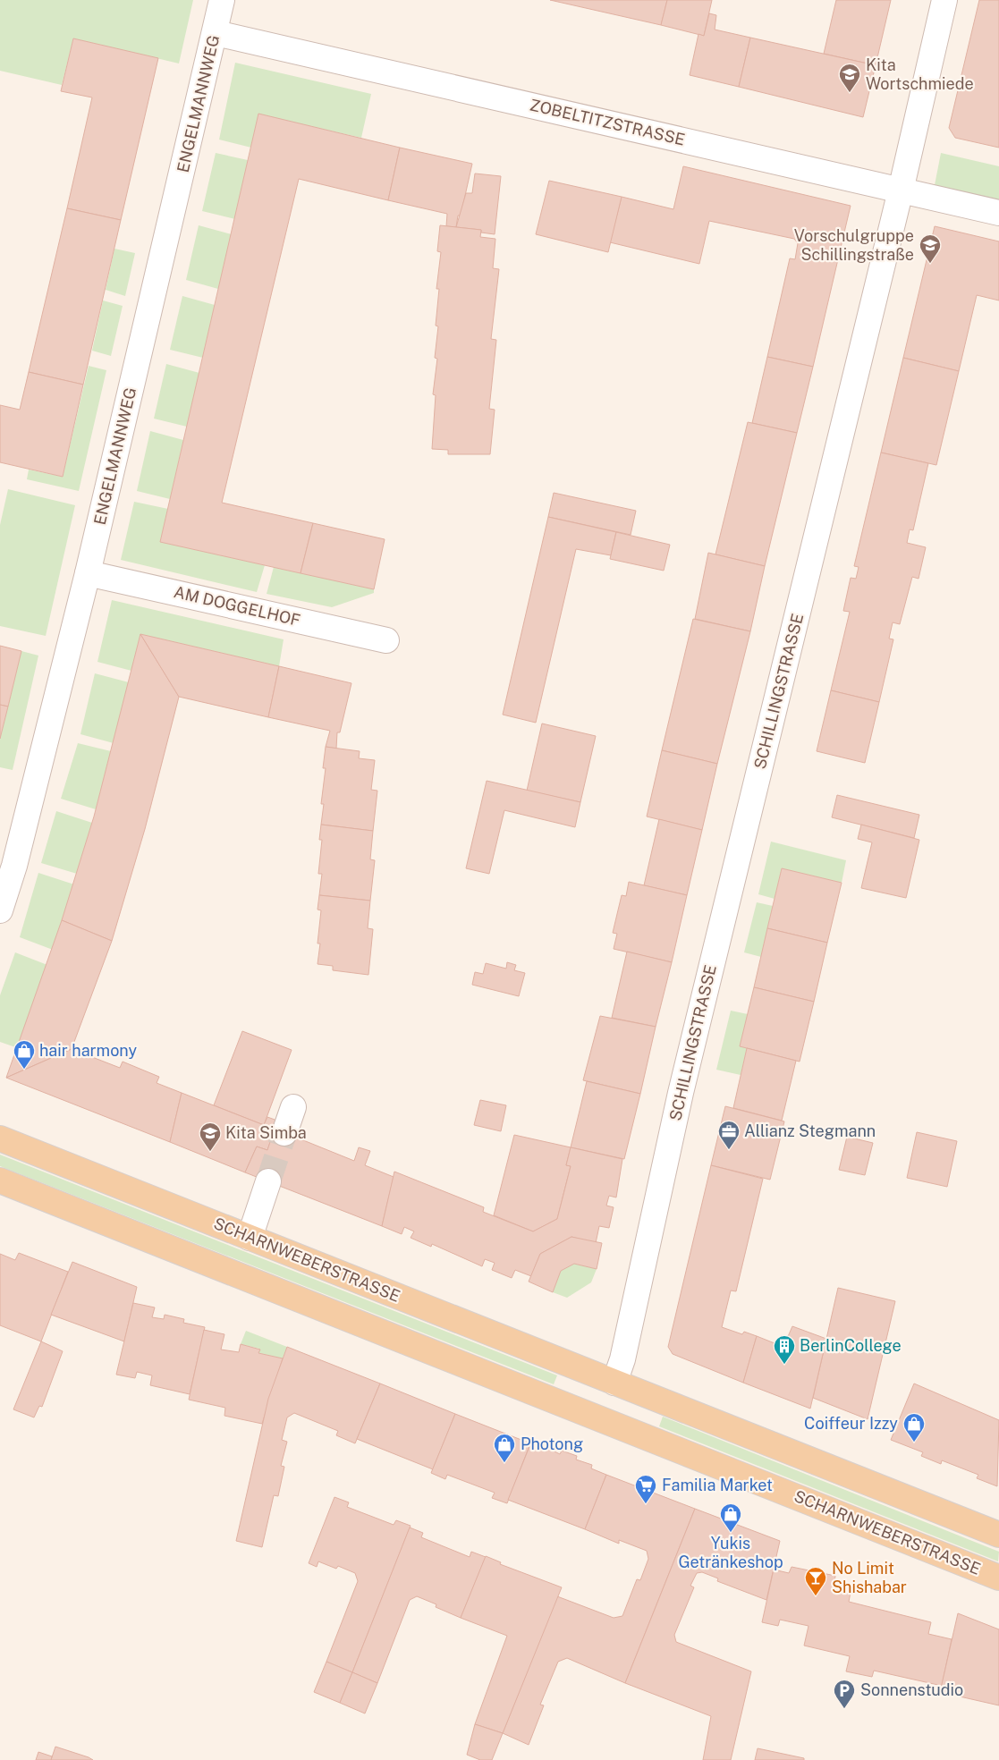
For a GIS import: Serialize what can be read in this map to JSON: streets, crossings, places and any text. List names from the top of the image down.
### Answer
{
  "streets": {
    "main road": ["SCHARNWEBERSTRASSE"],
    "street": [
      "ENGELMANNWEG",
      "ZOBELTITZSTRASSE",
      "AM DOGGELHOF",
      "SCHILLINGSTRASSE"
    ]
  },
  "crossings": [
    ["ENGELMANNWEG", "ZOBELTITZSTRASSE"],
    ["ENGELMANNWEG", "AM DOGGELHOF"],
    ["ZOBELTITZSTRASSE", "SCHILLINGSTRASSE"],
    ["SCHILLINGSTRASSE", "SCHARNWEBERSTRASSE"]
  ],
  "places": {
    "school or university": ["Kita Wortschmiede", "Vorschulgruppe Schillingstraße", "Kita Simba"],
    "shop": [
      "hair harmony",
      "Coiffeur Izzy",
      "Photong",
      "Yukis Getränkeshop"
    ],
    "office": ["Allianz Stegmann"],
    "building": ["BerlinCollege"],
    "supermarket": ["Familia Market"],
    "bar": ["No Limit Shishabar"],
    "parking": ["Sonnenstudio"]
  }
}
